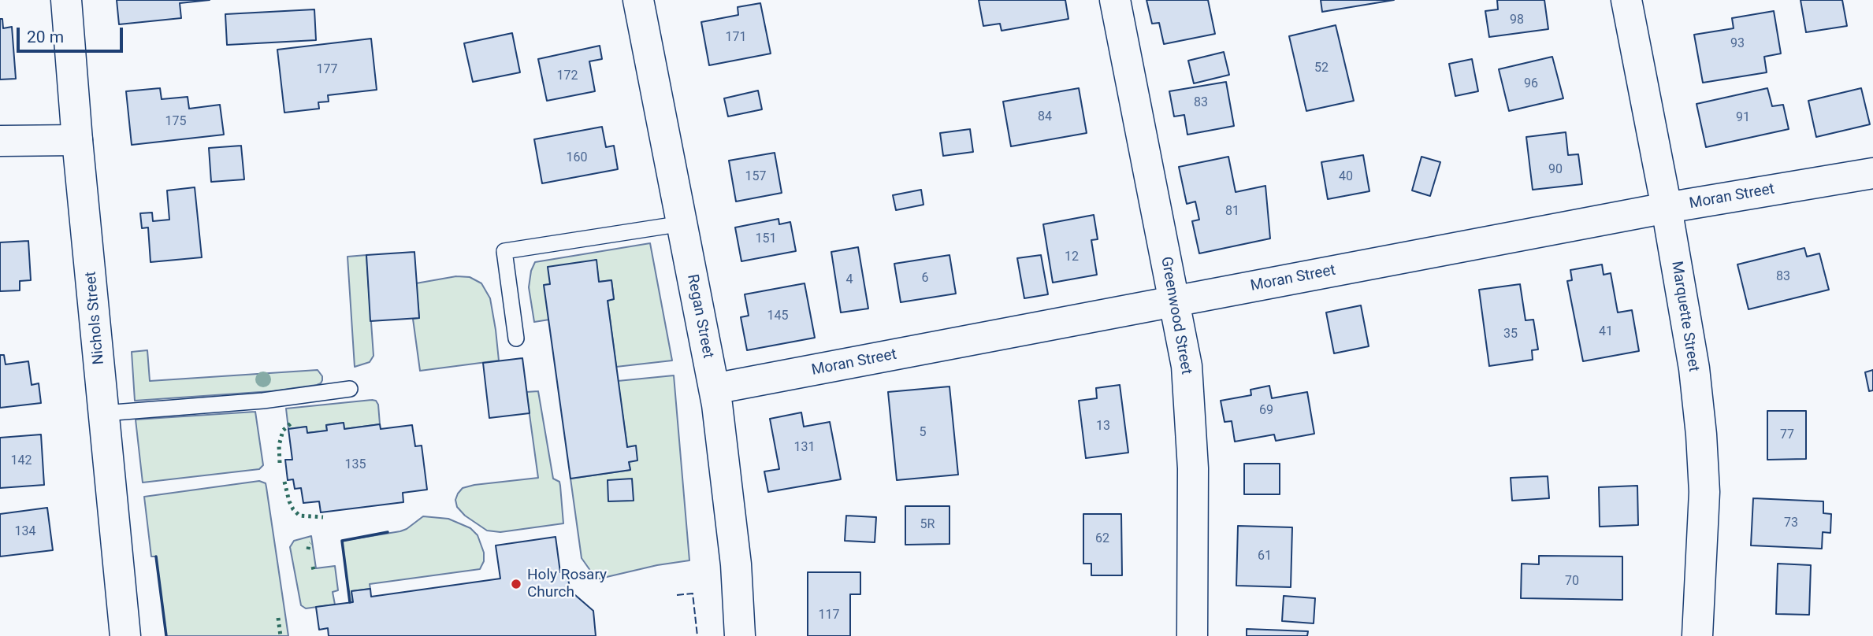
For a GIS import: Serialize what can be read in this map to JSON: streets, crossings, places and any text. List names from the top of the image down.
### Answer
{
  "streets": {
    "street": [
      "Moran Street",
      "Greenwood Street",
      "Regan Street",
      "Marquette Street",
      "Nichols Street"
    ]
  },
  "crossings": [
    ["Moran Street", "Greenwood Street"],
    ["Moran Street", "Regan Street"],
    ["Moran Street", "Marquette Street"]
  ],
  "places": ["Holy Rosary Church"],
  "house_numbers": [
    "98",
    "171",
    "93",
    "52",
    "177",
    "172",
    "96",
    "83",
    "84",
    "91",
    "175",
    "160",
    "90",
    "157",
    "40",
    "81",
    "151",
    "12",
    "83",
    "6",
    "4",
    "145",
    "41",
    "35",
    "69",
    "13",
    "5",
    "77",
    "131",
    "142",
    "135",
    "73",
    "5R",
    "134",
    "62",
    "61",
    "70",
    "117"
  ],
  "scale_bar": "20 m"
}
